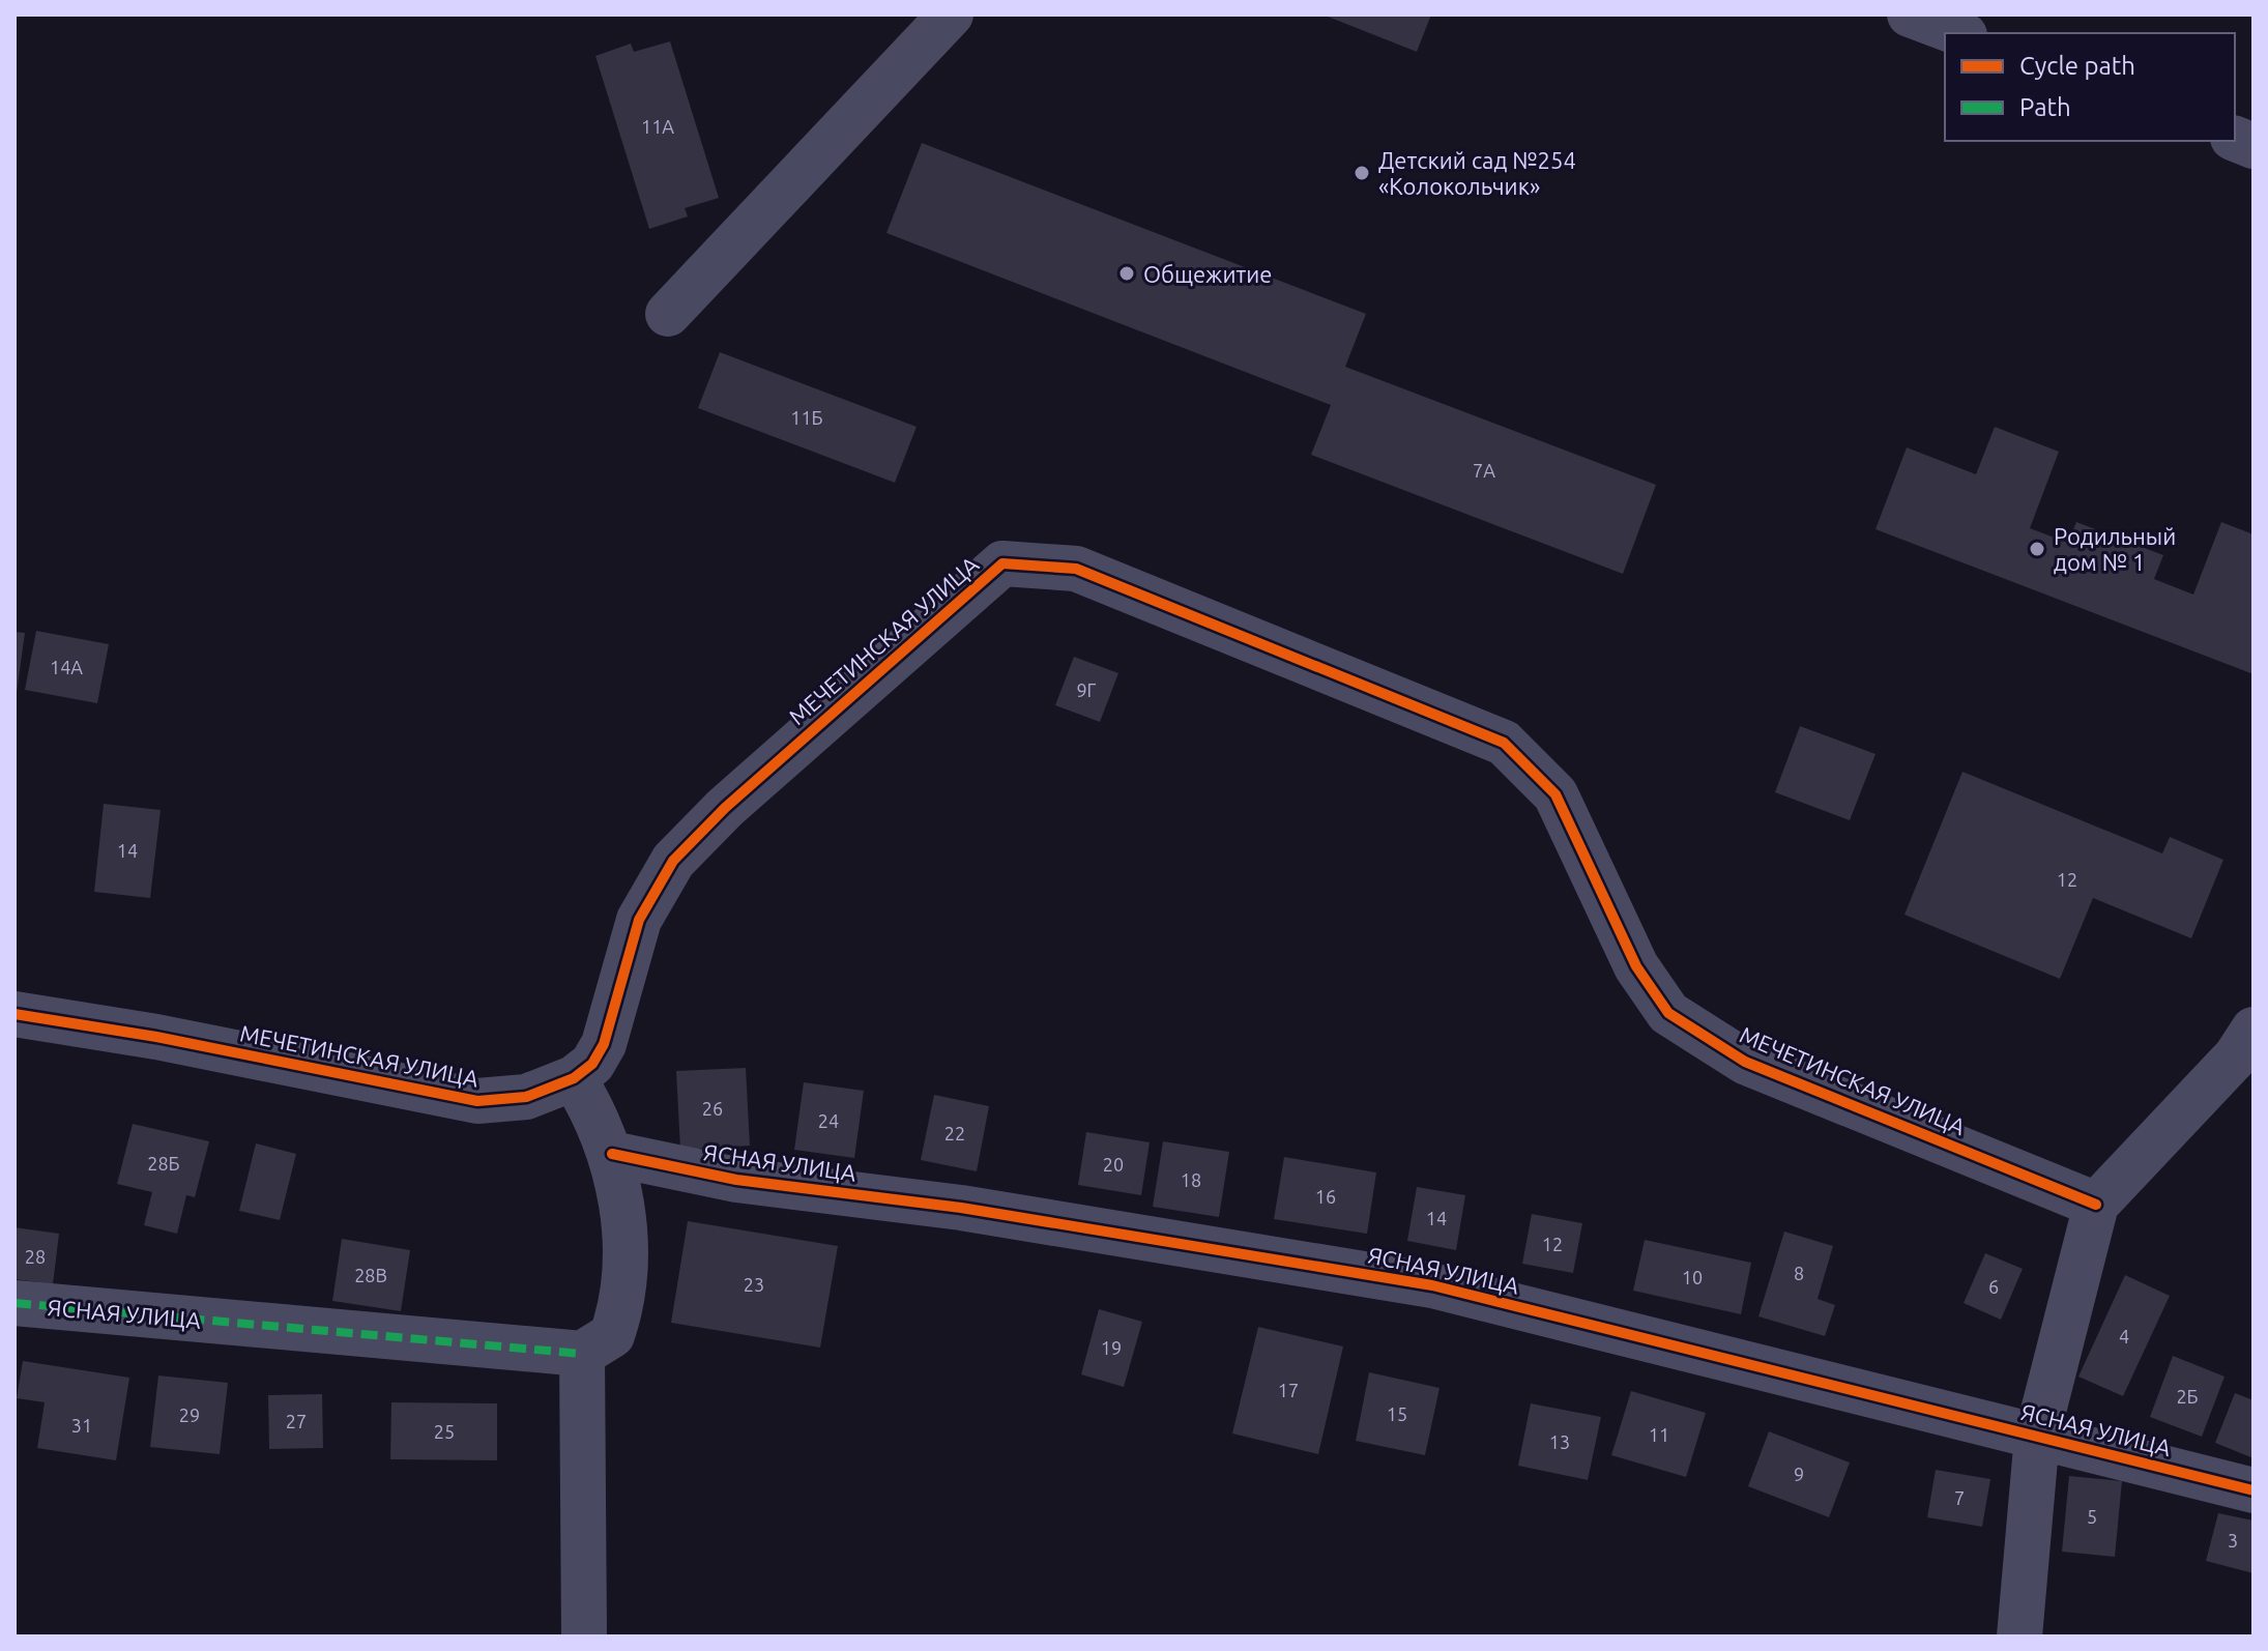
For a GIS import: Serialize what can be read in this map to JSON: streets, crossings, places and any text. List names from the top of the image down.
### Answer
{
  "streets": {
    "street": ["МЕЧЕТИНСКАЯ УЛИЦА", "ЯСНАЯ УЛИЦА"]
  },
  "places": ["Детский сад №254 «Колокольчик»", "Общежитие", "Родильный дом № 1"],
  "house_numbers": [
    "11А",
    "11Б",
    "7А",
    "14А",
    "9Г",
    "14",
    "12",
    "26",
    "24",
    "22",
    "28Б",
    "20",
    "18",
    "16",
    "14",
    "12",
    "28",
    "8",
    "28В",
    "10",
    "23",
    "6",
    "4",
    "19",
    "17",
    "2Б",
    "15",
    "29",
    "27",
    "31",
    "25",
    "11",
    "13",
    "9",
    "7",
    "5",
    "3"
  ],
  "legend": ["Cycle path", "Path"]
}
